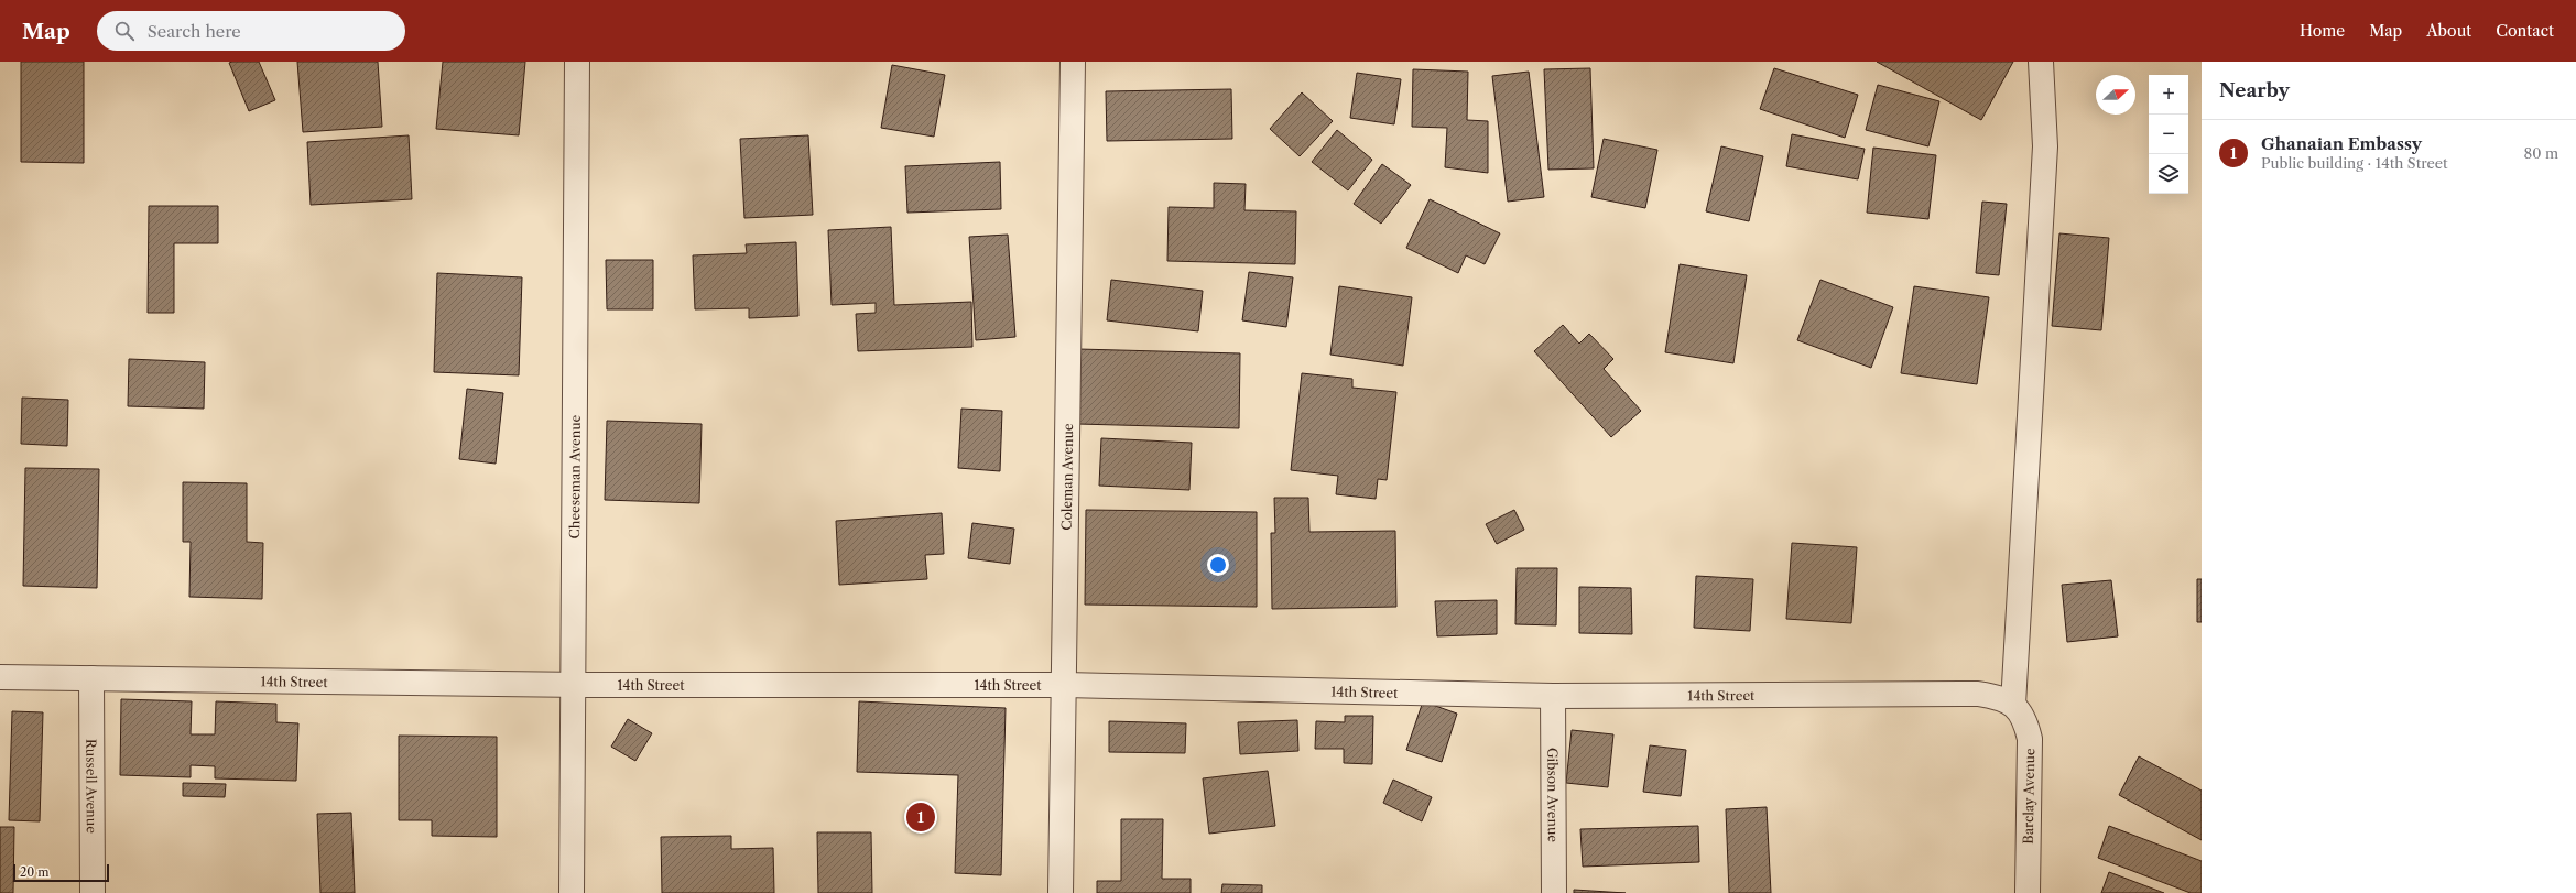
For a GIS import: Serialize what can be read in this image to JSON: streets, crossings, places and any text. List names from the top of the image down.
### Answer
{
  "streets": {
    "street": [
      "Cheeseman Avenue",
      "Coleman Avenue",
      "14th Street",
      "Russell Avenue",
      "Gibson Avenue",
      "Barclay Avenue"
    ]
  },
  "crossings": [
    ["Cheeseman Avenue", "14th Street"],
    ["Coleman Avenue", "14th Street"],
    ["14th Street", "Russell Avenue"],
    ["14th Street", "Gibson Avenue"],
    ["14th Street", "Barclay Avenue"]
  ],
  "scale_bar": "20 m",
  "north": "right",
  "page": {
    "header": "Map",
    "search": "Search here",
    "nav": [
      "Home",
      "Map",
      "About",
      "Contact"
    ],
    "heading": "Nearby",
    "map_buttons": ["+", "−"],
    "list": [
      {
        "mark": "1",
        "name": "Ghanaian Embassy",
        "note": "Public building · 14th Street",
        "value": "80 m"
      }
    ],
    "pins": "1",
    "scale": "20 m"
  }
}
